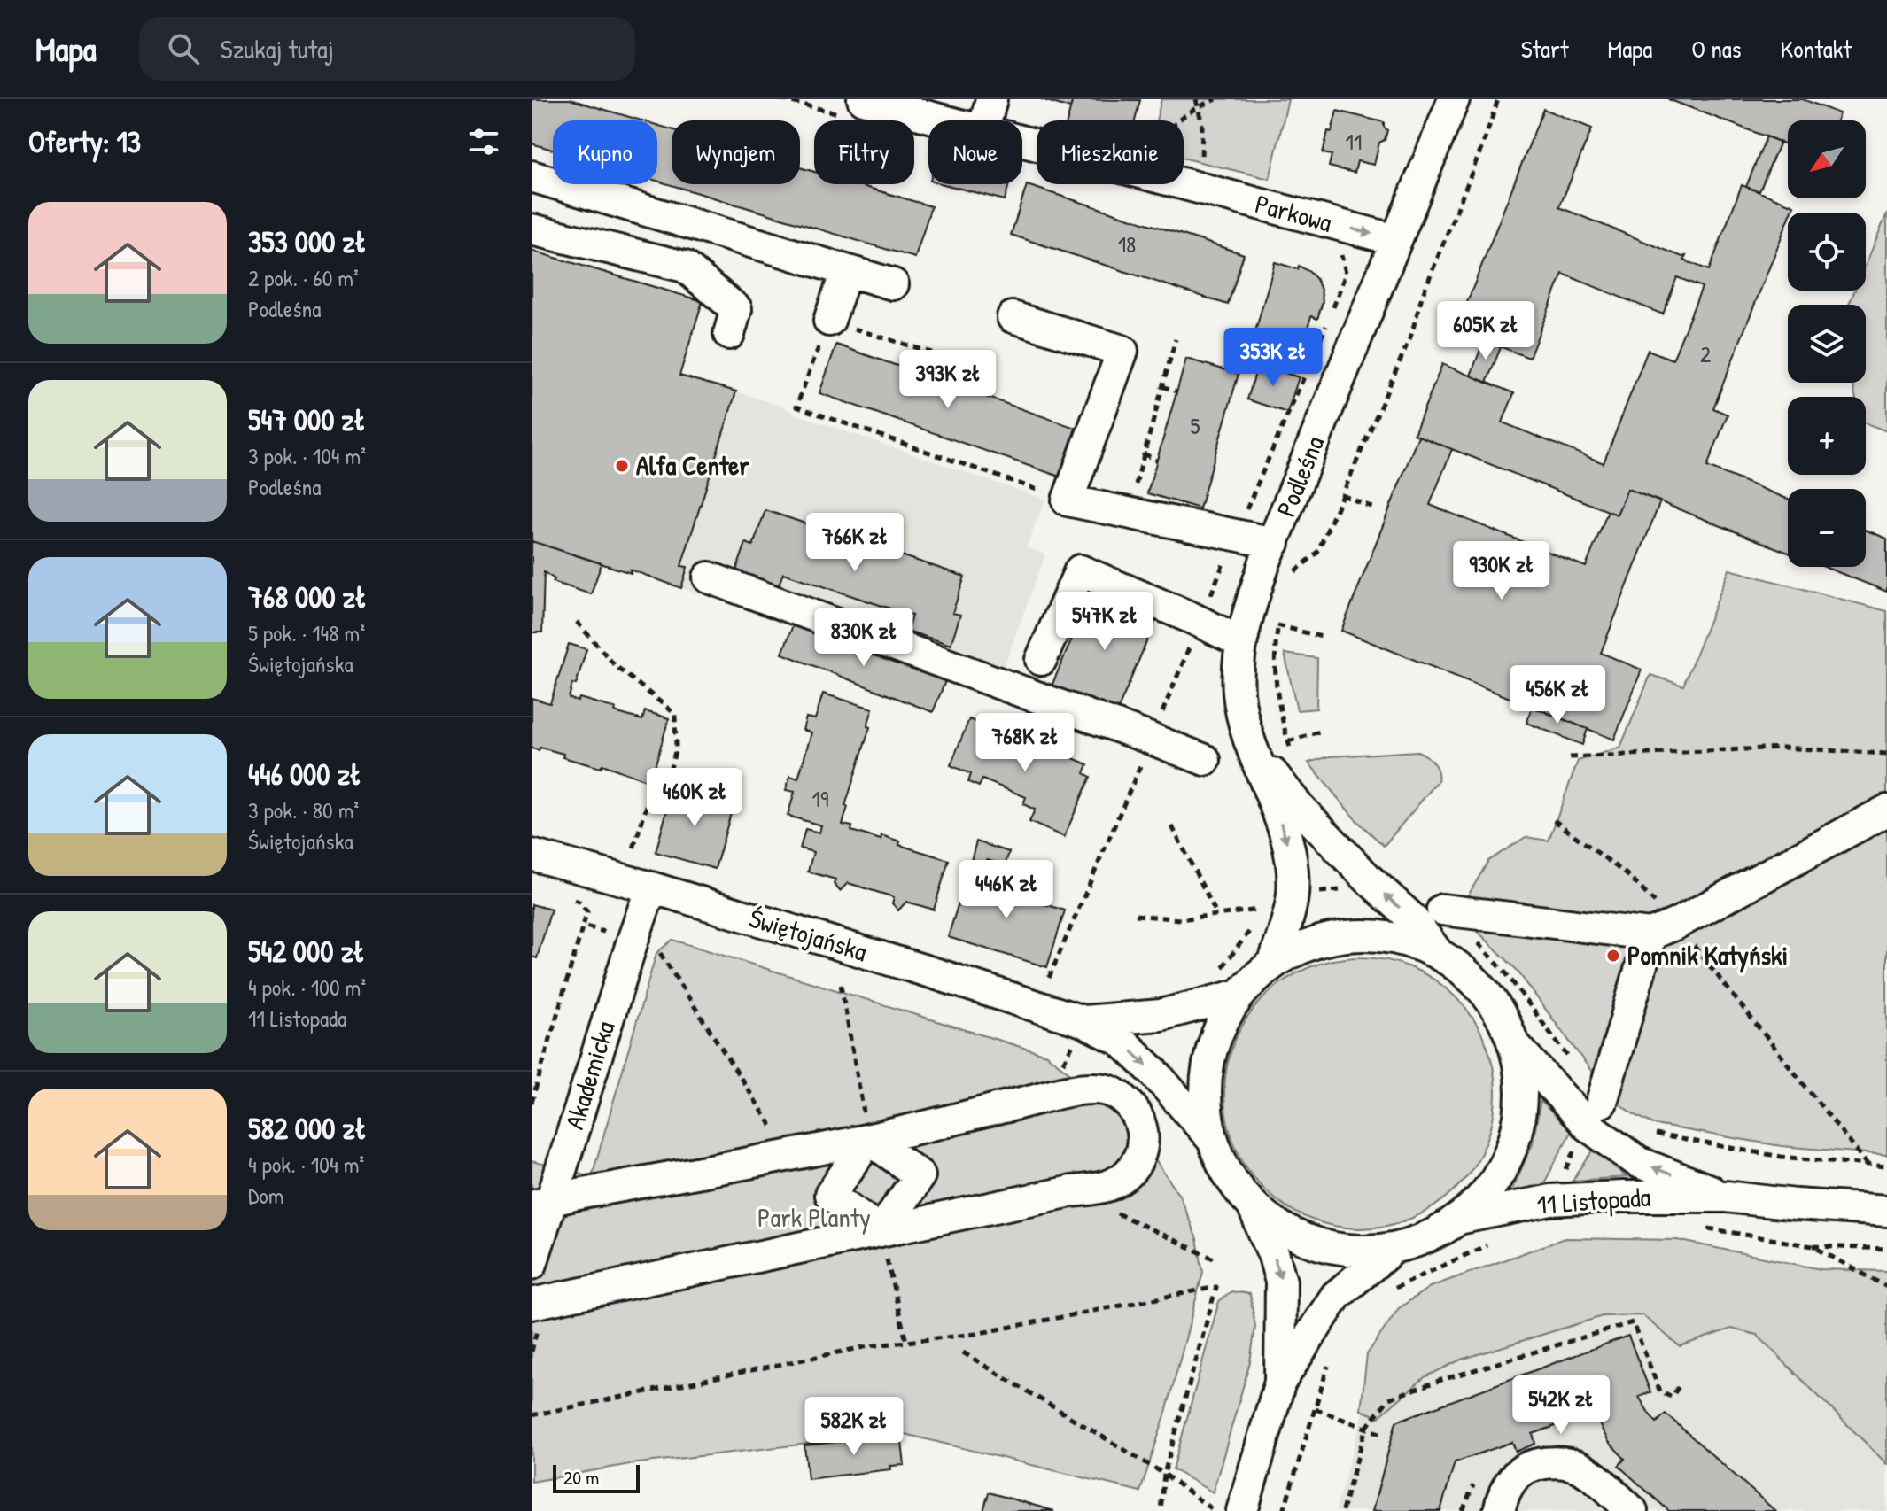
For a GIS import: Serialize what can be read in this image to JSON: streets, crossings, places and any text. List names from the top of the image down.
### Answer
{
  "streets": {
    "street": [
      "Parkowa",
      "Podleśna",
      "Świętojańska",
      "Akademicka",
      "11 Listopada"
    ]
  },
  "crossings": [
    ["Parkowa", "Podleśna"],
    ["Świętojańska", "Akademicka"]
  ],
  "one_way": ["Parkowa", "11 Listopada"],
  "parks": ["Park Planty"],
  "places": ["Alfa Center", "Pomnik Katyński"],
  "house_numbers": [
    "11",
    "18",
    "2",
    "5",
    "19"
  ],
  "scale_bar": "20 m",
  "north": "bottom left",
  "page": {
    "header": "Mapa",
    "search": "Szukaj tutaj",
    "nav": [
      "Start",
      "Mapa",
      "O nas",
      "Kontakt"
    ],
    "heading": "Oferty: 13",
    "map_buttons": ["+", "−"],
    "chip": [
      "Kupno",
      "Wynajem",
      "Filtry",
      "Nowe",
      "Mieszkanie"
    ],
    "list": [
      {
        "name": "353 000 zł",
        "note": "2 pok. · 60 m² · Podleśna"
      },
      {
        "name": "547 000 zł",
        "note": "3 pok. · 104 m² · Podleśna"
      },
      {
        "name": "768 000 zł",
        "note": "5 pok. · 148 m² · Świętojańska"
      },
      {
        "name": "446 000 zł",
        "note": "3 pok. · 80 m² · Świętojańska"
      },
      {
        "name": "542 000 zł",
        "note": "4 pok. · 100 m² · 11 Listopada"
      },
      {
        "name": "582 000 zł",
        "note": "4 pok. · 104 m² · Dom"
      }
    ],
    "price": [
      "605K zł",
      "353K zł",
      "393K zł",
      "766K zł",
      "930K zł",
      "547K zł",
      "830K zł",
      "456K zł",
      "768K zł",
      "460K zł",
      "446K zł",
      "542K zł",
      "582K zł"
    ],
    "scale": "20 m"
  }
}
